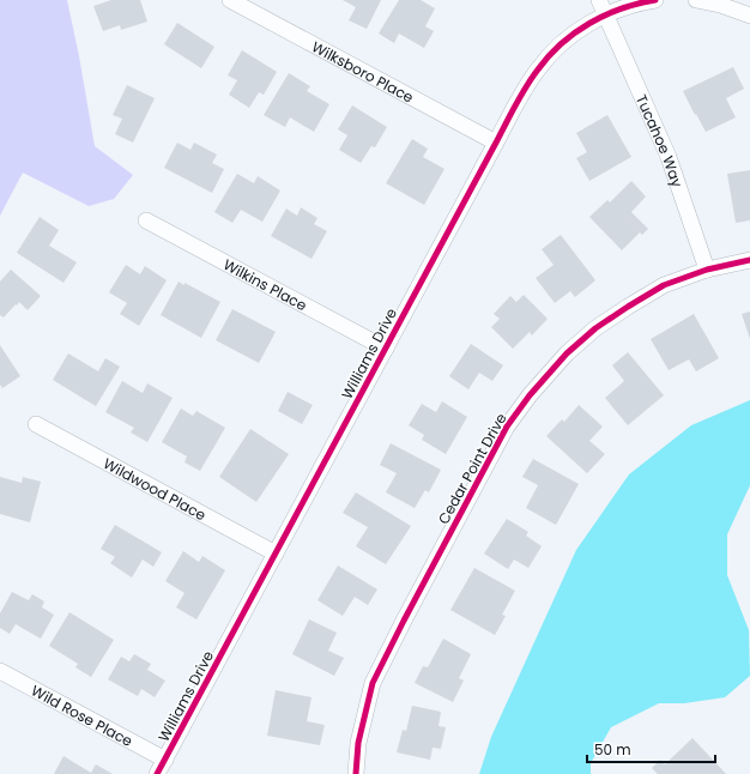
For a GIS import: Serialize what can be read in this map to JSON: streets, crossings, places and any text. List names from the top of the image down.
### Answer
{
  "streets": {
    "street": [
      "Wilksboro Place",
      "Tucahoe Way",
      "Wilkins Place",
      "Williams Drive",
      "Cedar Point Drive",
      "Wildwood Place",
      "Wild Rose Place"
    ]
  },
  "crossings": [
    ["Wilksboro Place", "Williams Drive"],
    ["Tucahoe Way", "Williams Drive"],
    ["Tucahoe Way", "Cedar Point Drive"],
    ["Wilkins Place", "Williams Drive"],
    ["Williams Drive", "Wildwood Place"],
    ["Williams Drive", "Wild Rose Place"]
  ],
  "scale_bar": "50 m"
}
